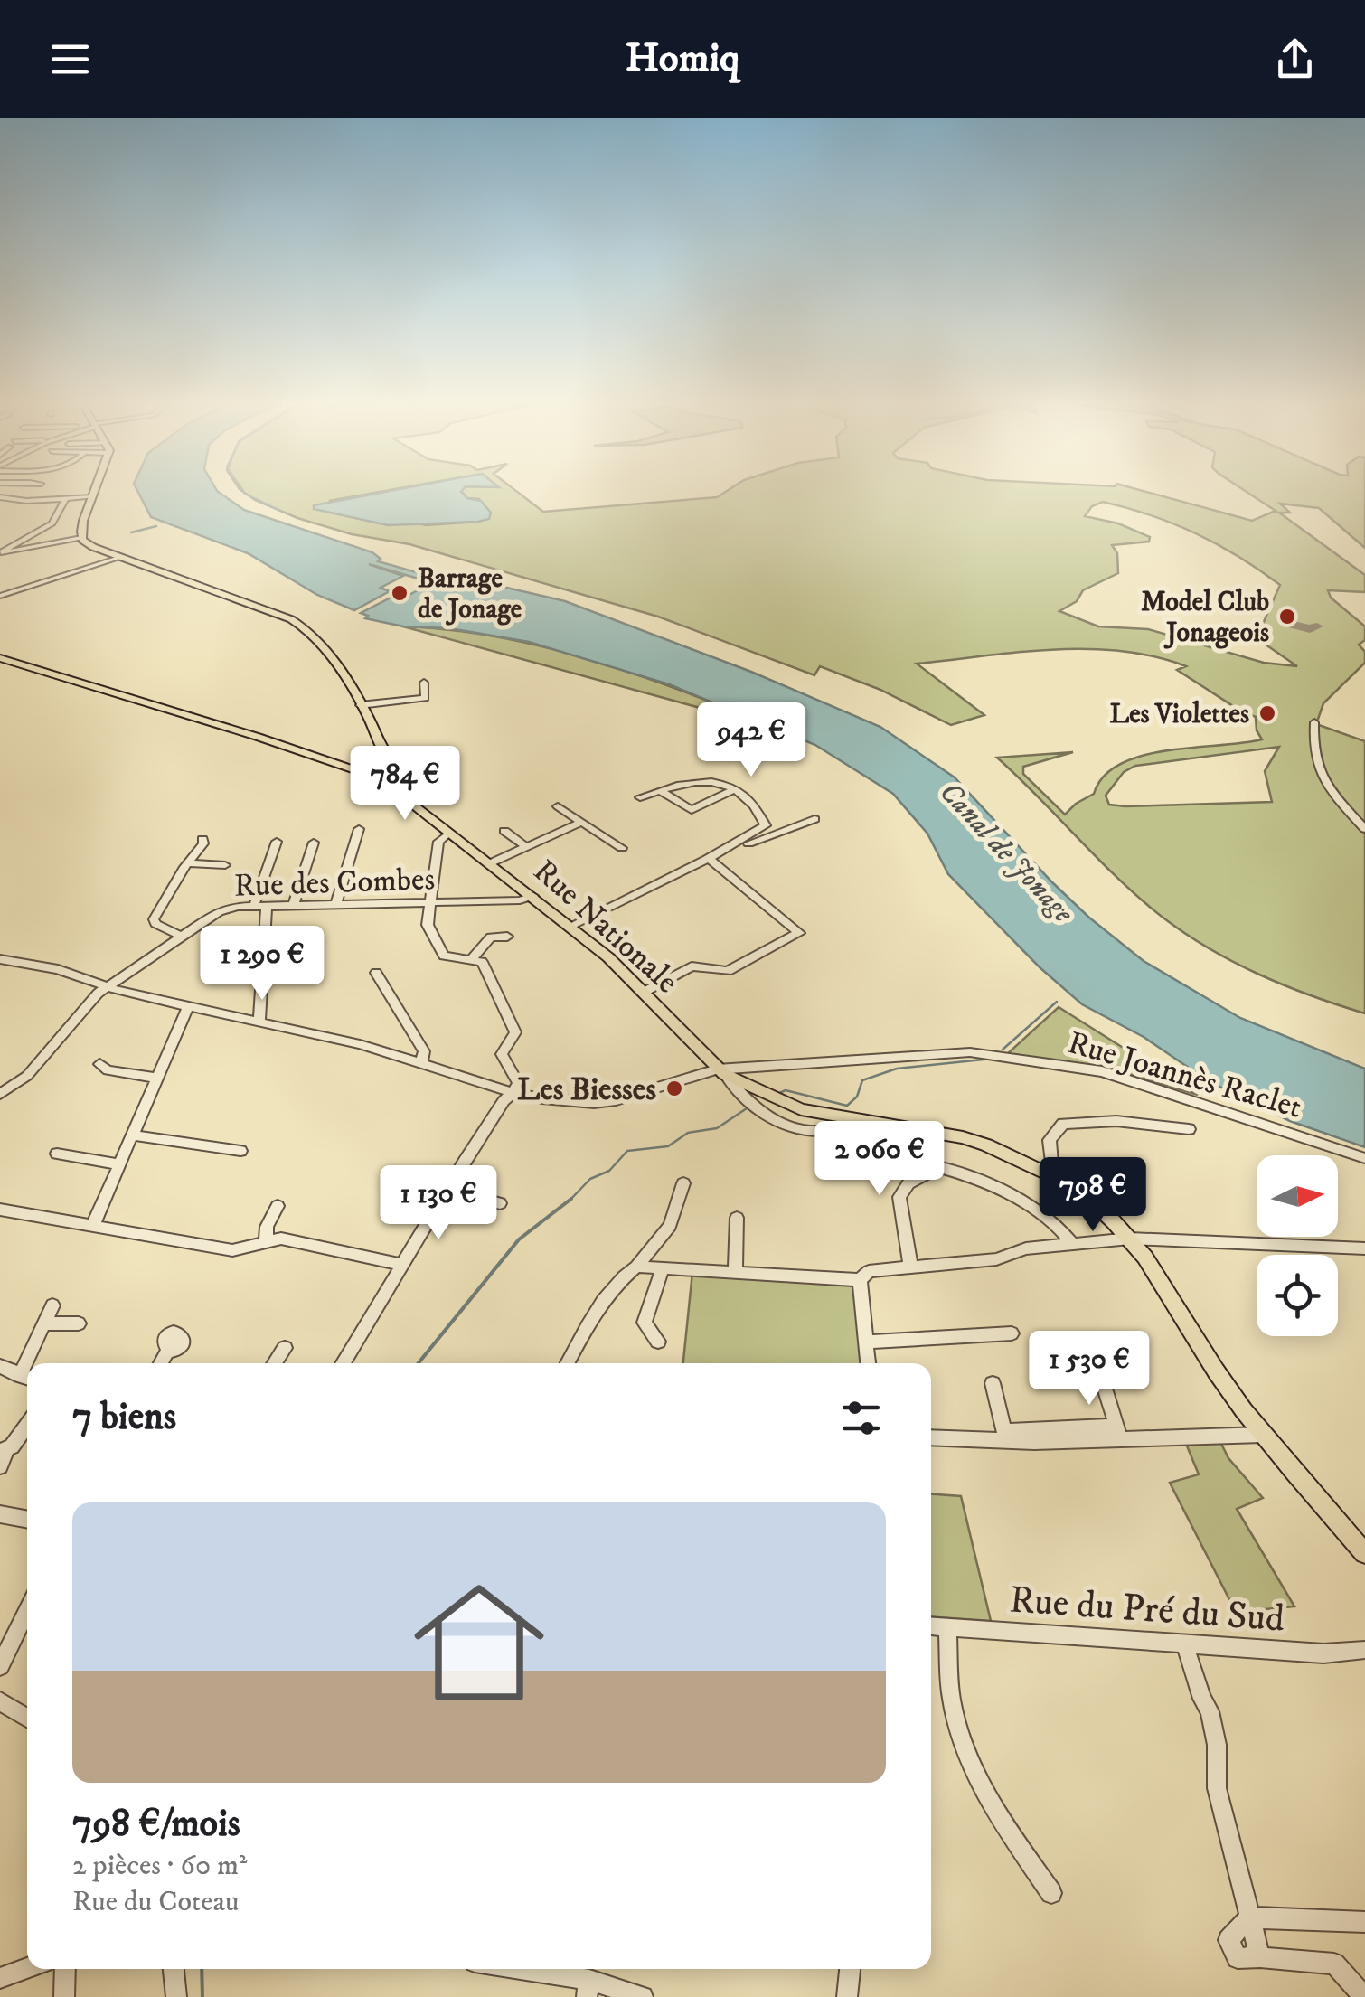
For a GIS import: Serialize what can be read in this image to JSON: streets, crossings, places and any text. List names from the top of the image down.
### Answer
{
  "streets": {
    "main road": ["Rue Nationale"],
    "street": ["Rue des Combes", "Rue Joannès Raclet", "Rue du Pré du Sud"]
  },
  "crossings": [
    ["Rue des Combes", "Rue Nationale"],
    ["Rue des Combes", "Rue Joannès Raclet"],
    ["Rue Nationale", "Rue Joannès Raclet"]
  ],
  "water": ["Canal de Jonage"],
  "places": [
    "Barrage de Jonage",
    "Model Club Jonageois",
    "Les Violettes",
    "Les Biesses"
  ],
  "north": "right",
  "page": {
    "header": "Homiq",
    "price": [
      "942 €",
      "784 €",
      "1 290 €",
      "2 060 €",
      "798 €",
      "1 130 €",
      "1 530 €"
    ],
    "heading": "7 biens",
    "list": [
      {
        "name": "798 €/mois",
        "note": "2 pièces · 60 m² · Rue du Coteau"
      }
    ]
  }
}
